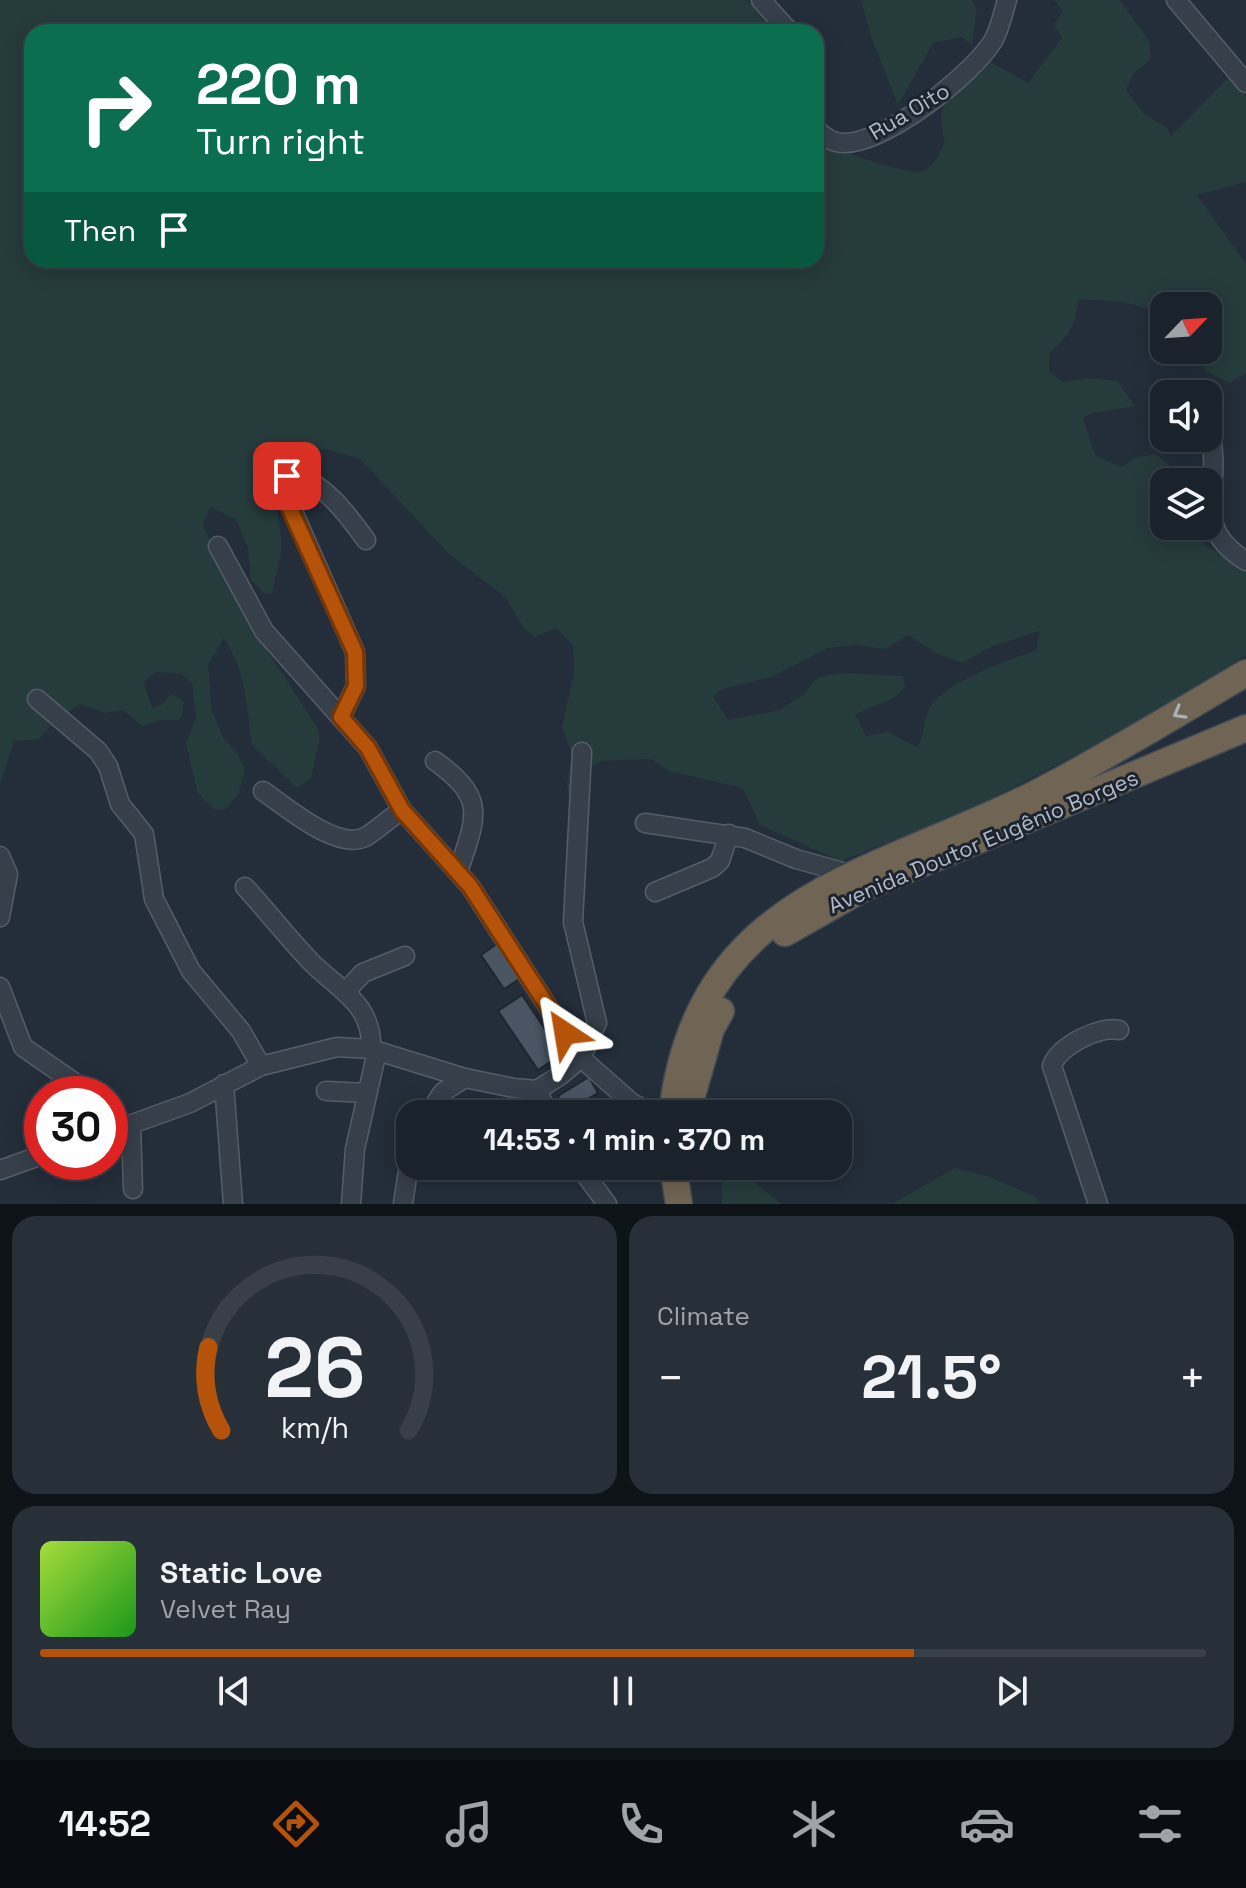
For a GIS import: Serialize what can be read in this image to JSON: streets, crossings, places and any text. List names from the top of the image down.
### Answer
{
  "streets": {
    "highway": ["Avenida Doutor Eugênio Borges"],
    "street": ["Rua Oito"]
  },
  "north": "top right",
  "page": {
    "turn": ["220 m", "Turn right"],
    "then": "Then",
    "limit": "30",
    "trip": "14:53 · 1 min · 370 m",
    "tile": "Climate",
    "heat": ["−", "21.5°", "+"],
    "song": ["Static Love", "Velvet Ray"],
    "tabs": "14:52",
    "gauge": ["26", "km/h"]
  }
}
